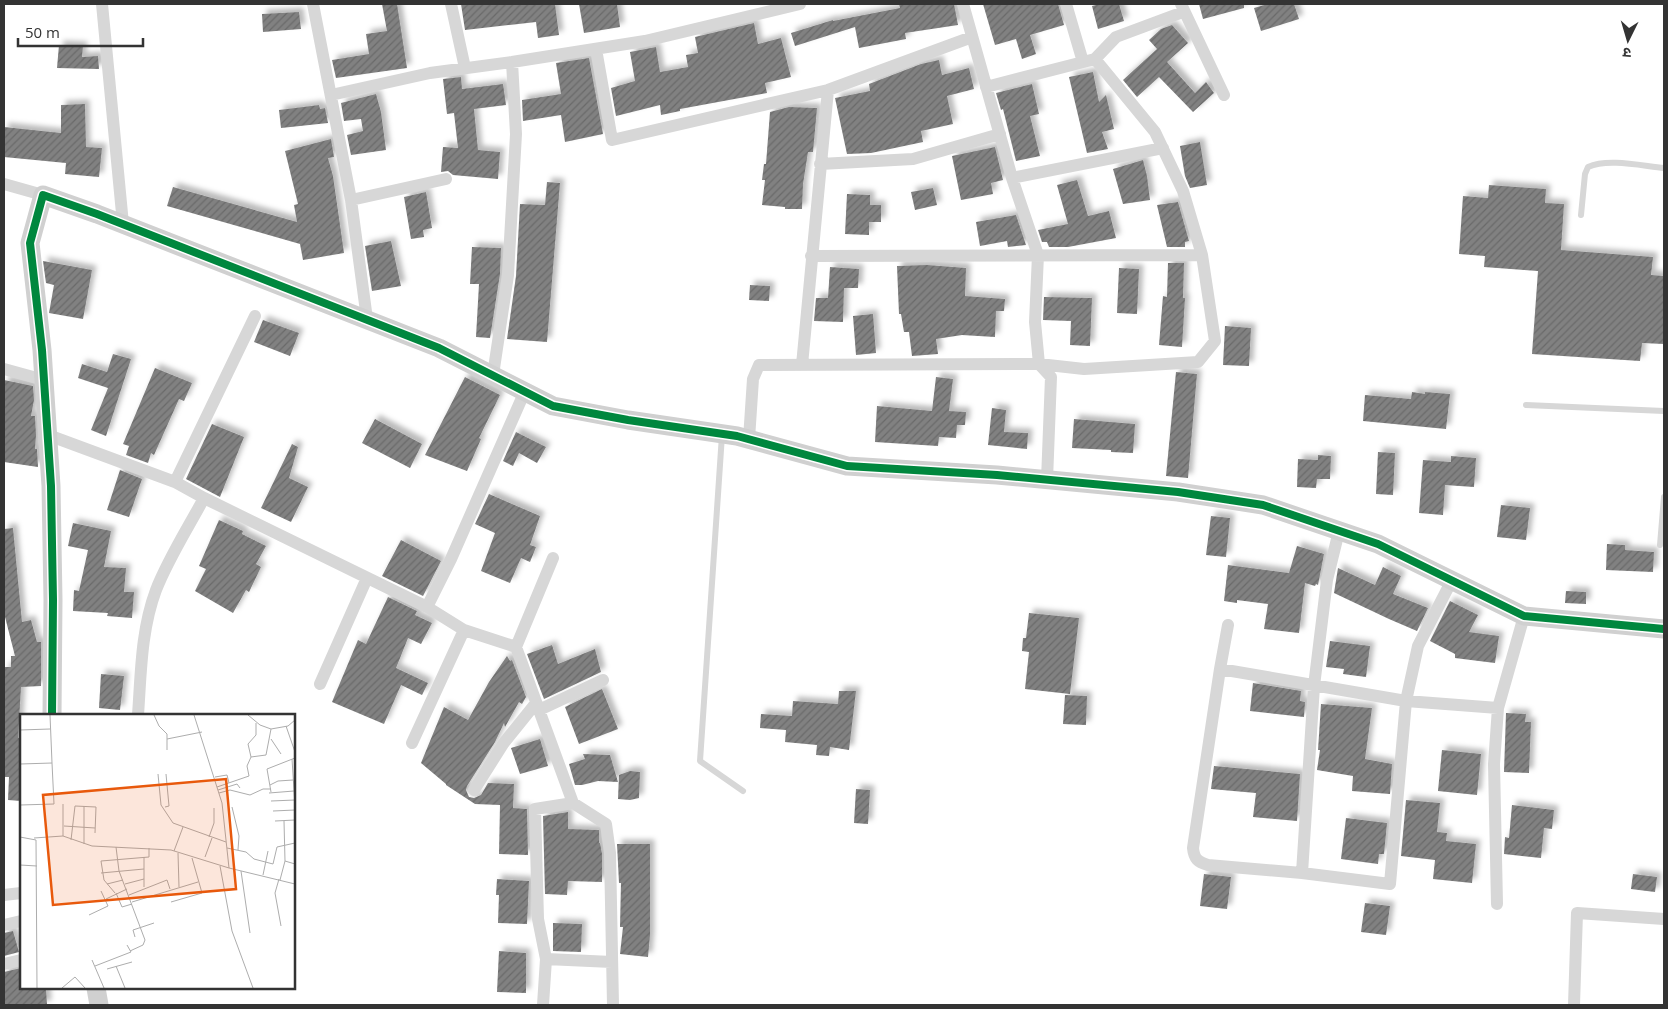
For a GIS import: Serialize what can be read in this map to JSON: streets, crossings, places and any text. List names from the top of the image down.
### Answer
{
  "scale_bar": "50 m",
  "north": "bottom"
}
